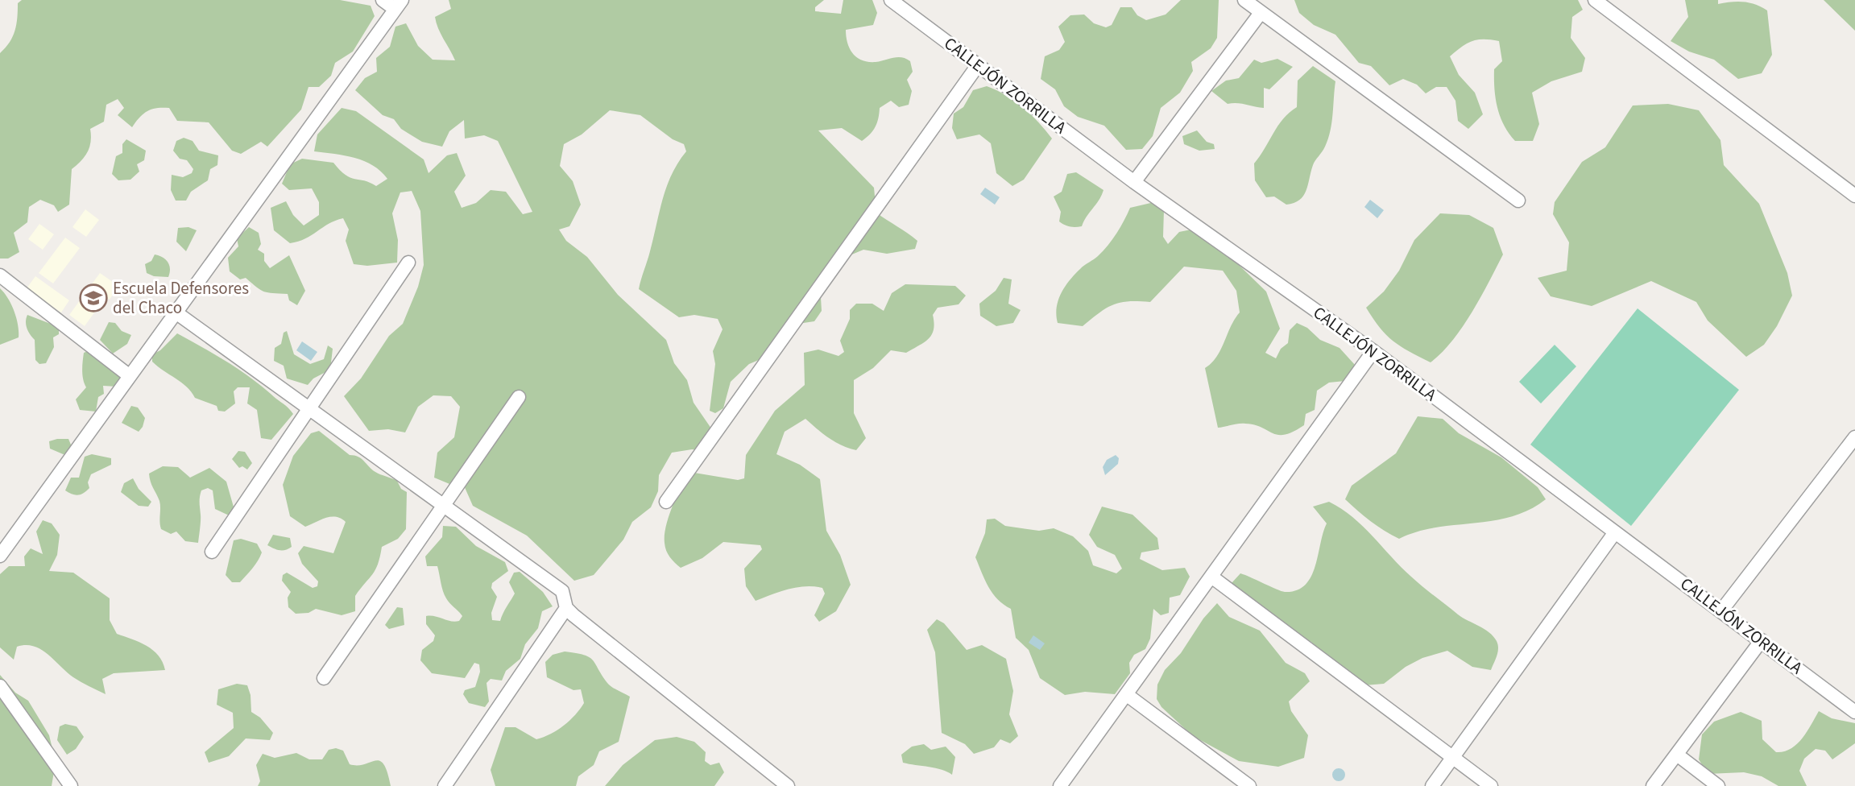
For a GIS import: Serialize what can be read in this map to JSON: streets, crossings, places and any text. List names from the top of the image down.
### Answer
{
  "streets": {
    "street": ["CALLEJÓN ZORRILLA"]
  },
  "places": {
    "school or university": ["Escuela Defensores del Chaco"]
  }
}
